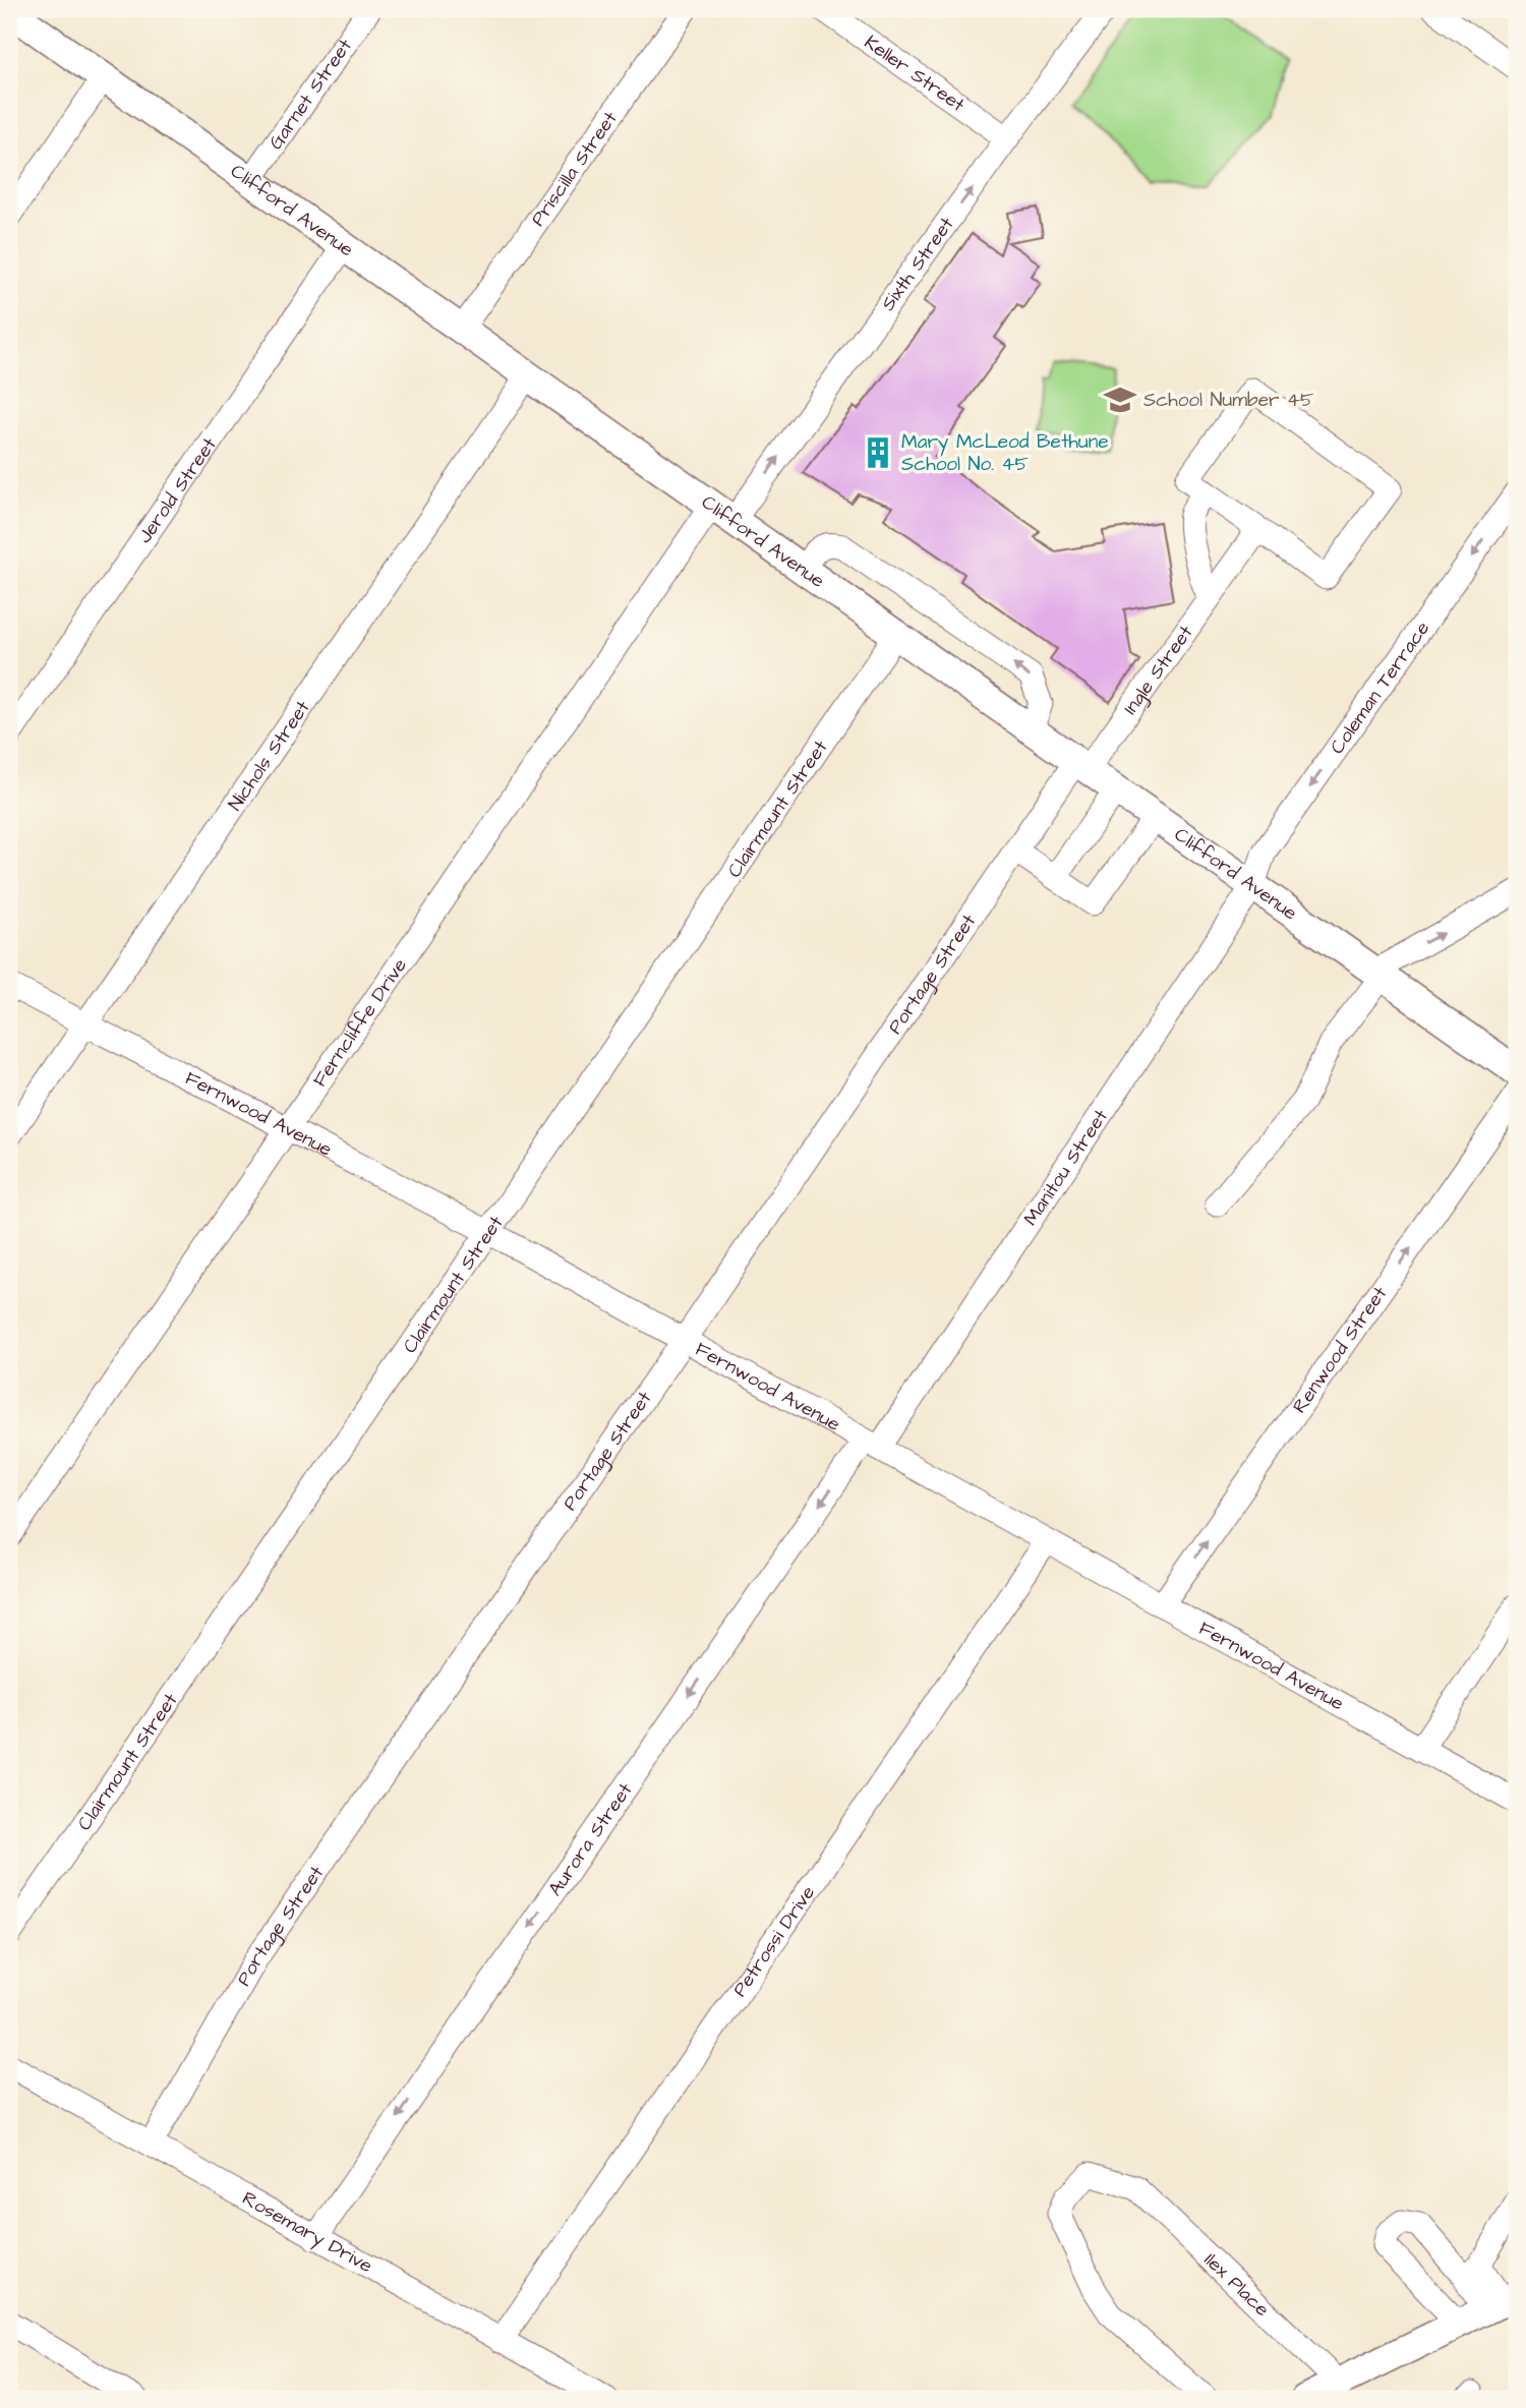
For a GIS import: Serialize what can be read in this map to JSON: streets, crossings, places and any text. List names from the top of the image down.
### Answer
{
  "streets": {
    "main road": ["Clifford Avenue"],
    "street": [
      "Keller Street",
      "Garnet Street",
      "Priscilla Street",
      "Sixth Street",
      "Jerold Street",
      "Ingle Street",
      "Coleman Terrace",
      "Nichols Street",
      "Clairmount Street",
      "Portage Street",
      "Ferncliffe Drive",
      "Fernwood Avenue",
      "Manitou Street",
      "Renwood Street",
      "Aurora Street",
      "Petrossi Drive",
      "Rosemary Drive",
      "Ilex Place"
    ]
  },
  "crossings": [
    ["Keller Street", "Sixth Street"],
    ["Garnet Street", "Clifford Avenue"],
    ["Priscilla Street", "Clifford Avenue"],
    ["Clifford Avenue", "Sixth Street"],
    ["Clifford Avenue", "Jerold Street"],
    ["Clifford Avenue", "Ingle Street"],
    ["Clifford Avenue", "Coleman Terrace"],
    ["Clifford Avenue", "Nichols Street"],
    ["Clifford Avenue", "Clairmount Street"],
    ["Clifford Avenue", "Portage Street"],
    ["Clifford Avenue", "Ferncliffe Drive"],
    ["Clifford Avenue", "Manitou Street"],
    ["Sixth Street", "Ferncliffe Drive"],
    ["Ingle Street", "Portage Street"],
    ["Coleman Terrace", "Manitou Street"],
    ["Nichols Street", "Fernwood Avenue"],
    ["Clairmount Street", "Fernwood Avenue"],
    ["Portage Street", "Fernwood Avenue"],
    ["Portage Street", "Rosemary Drive"],
    ["Ferncliffe Drive", "Fernwood Avenue"],
    ["Fernwood Avenue", "Manitou Street"],
    ["Fernwood Avenue", "Renwood Street"],
    ["Fernwood Avenue", "Aurora Street"],
    ["Fernwood Avenue", "Petrossi Drive"],
    ["Manitou Street", "Aurora Street"],
    ["Aurora Street", "Rosemary Drive"],
    ["Petrossi Drive", "Rosemary Drive"]
  ],
  "one_way": ["Sixth Street", "Coleman Terrace", "Aurora Street"],
  "places": {
    "school or university": ["School Number 45"],
    "building": ["Mary McLeod Bethune School No. 45"]
  }
}
